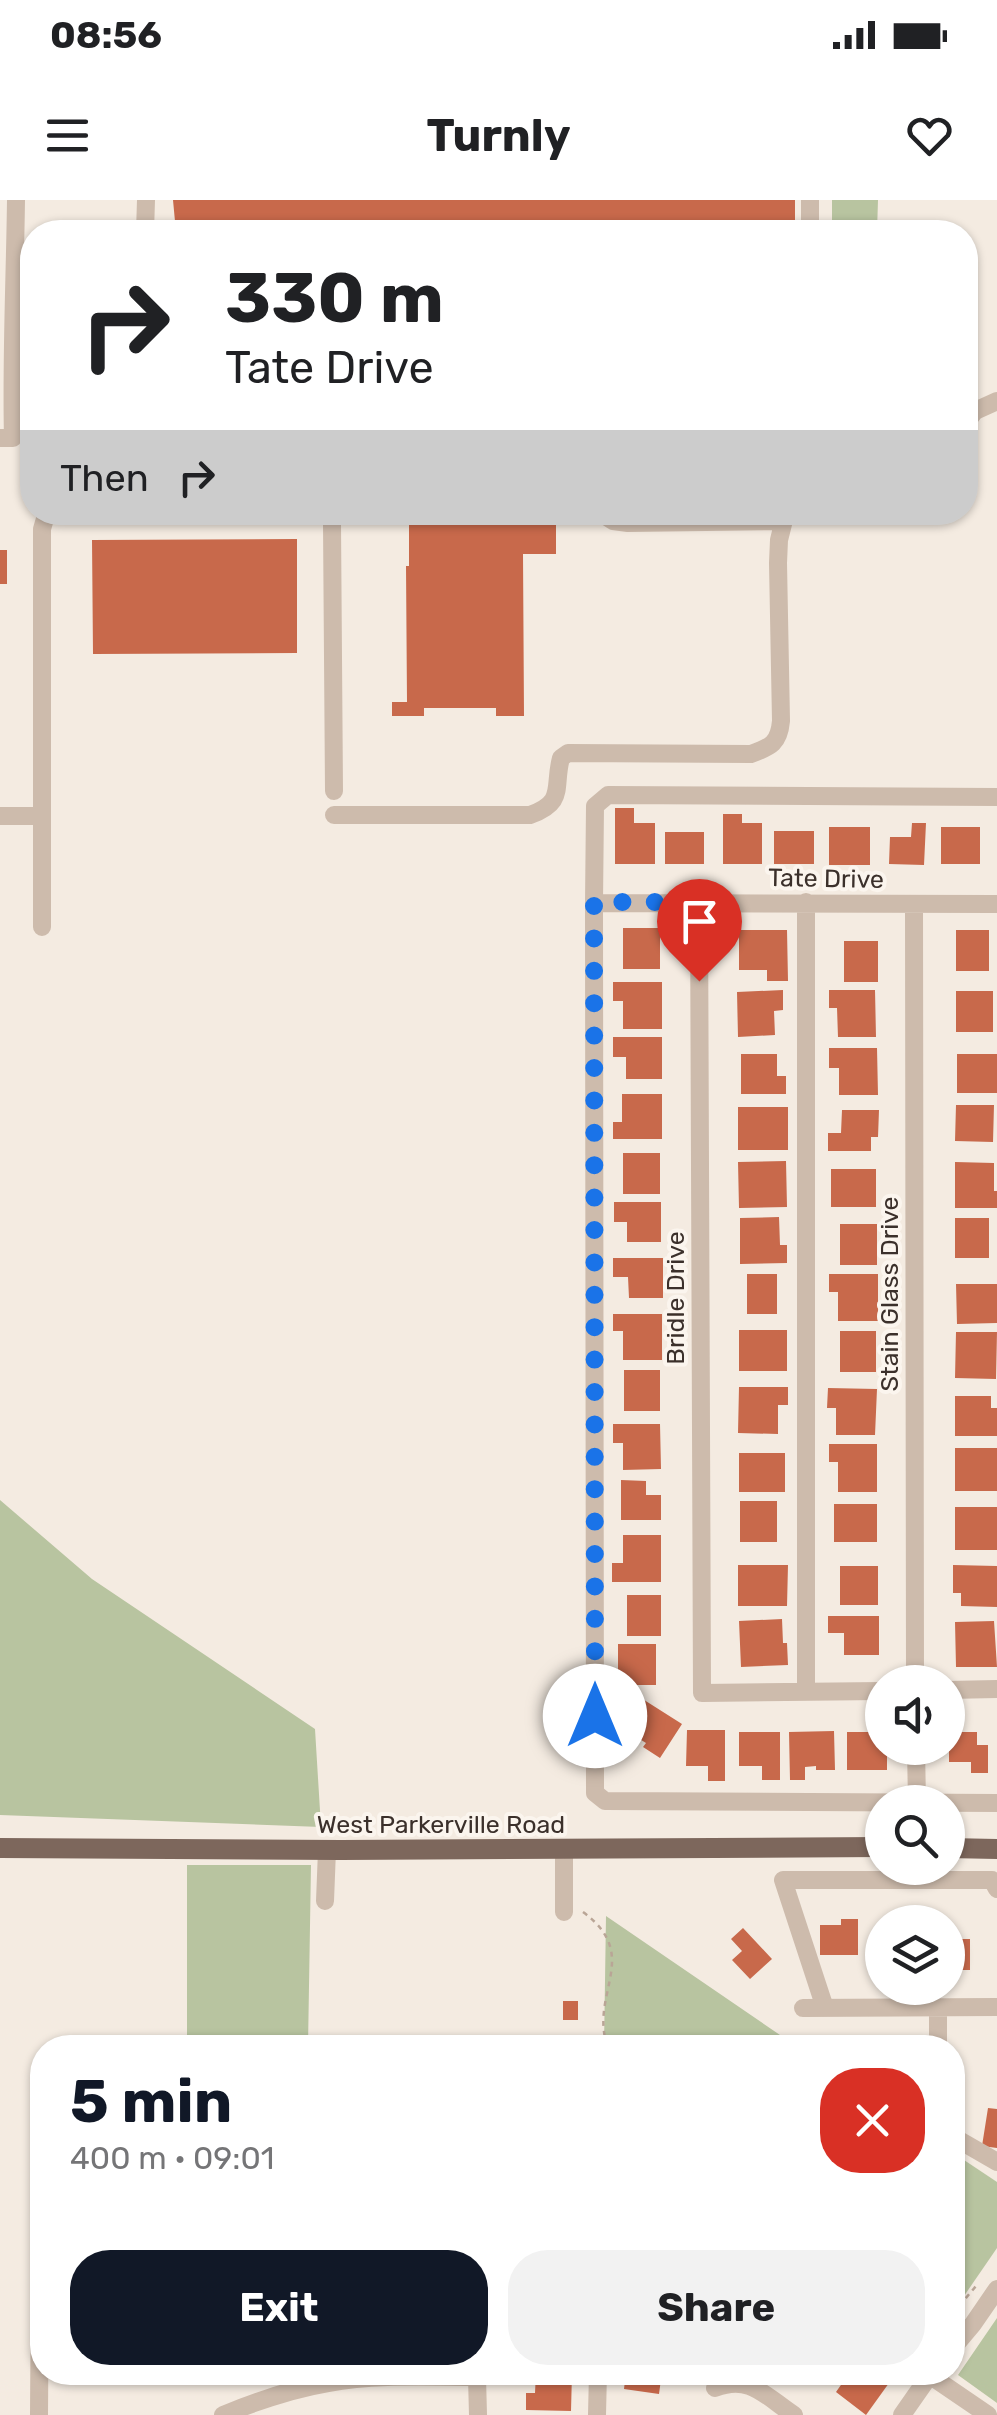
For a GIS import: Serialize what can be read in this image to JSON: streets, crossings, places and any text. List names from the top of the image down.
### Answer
{
  "streets": {
    "main road": ["West Parkerville Road"],
    "street": ["Tate Drive", "Stain Glass Drive", "Bridle Drive"]
  },
  "crossings": [
    ["Tate Drive", "Stain Glass Drive"],
    ["Tate Drive", "Bridle Drive"]
  ],
  "page": {
    "status": "08:56",
    "header": "Turnly",
    "turn": ["330 m", "Tate Drive"],
    "then": "Then",
    "heading": ["5 min", "400 m · 09:01"],
    "buttons": ["Exit", "Share"]
  }
}
